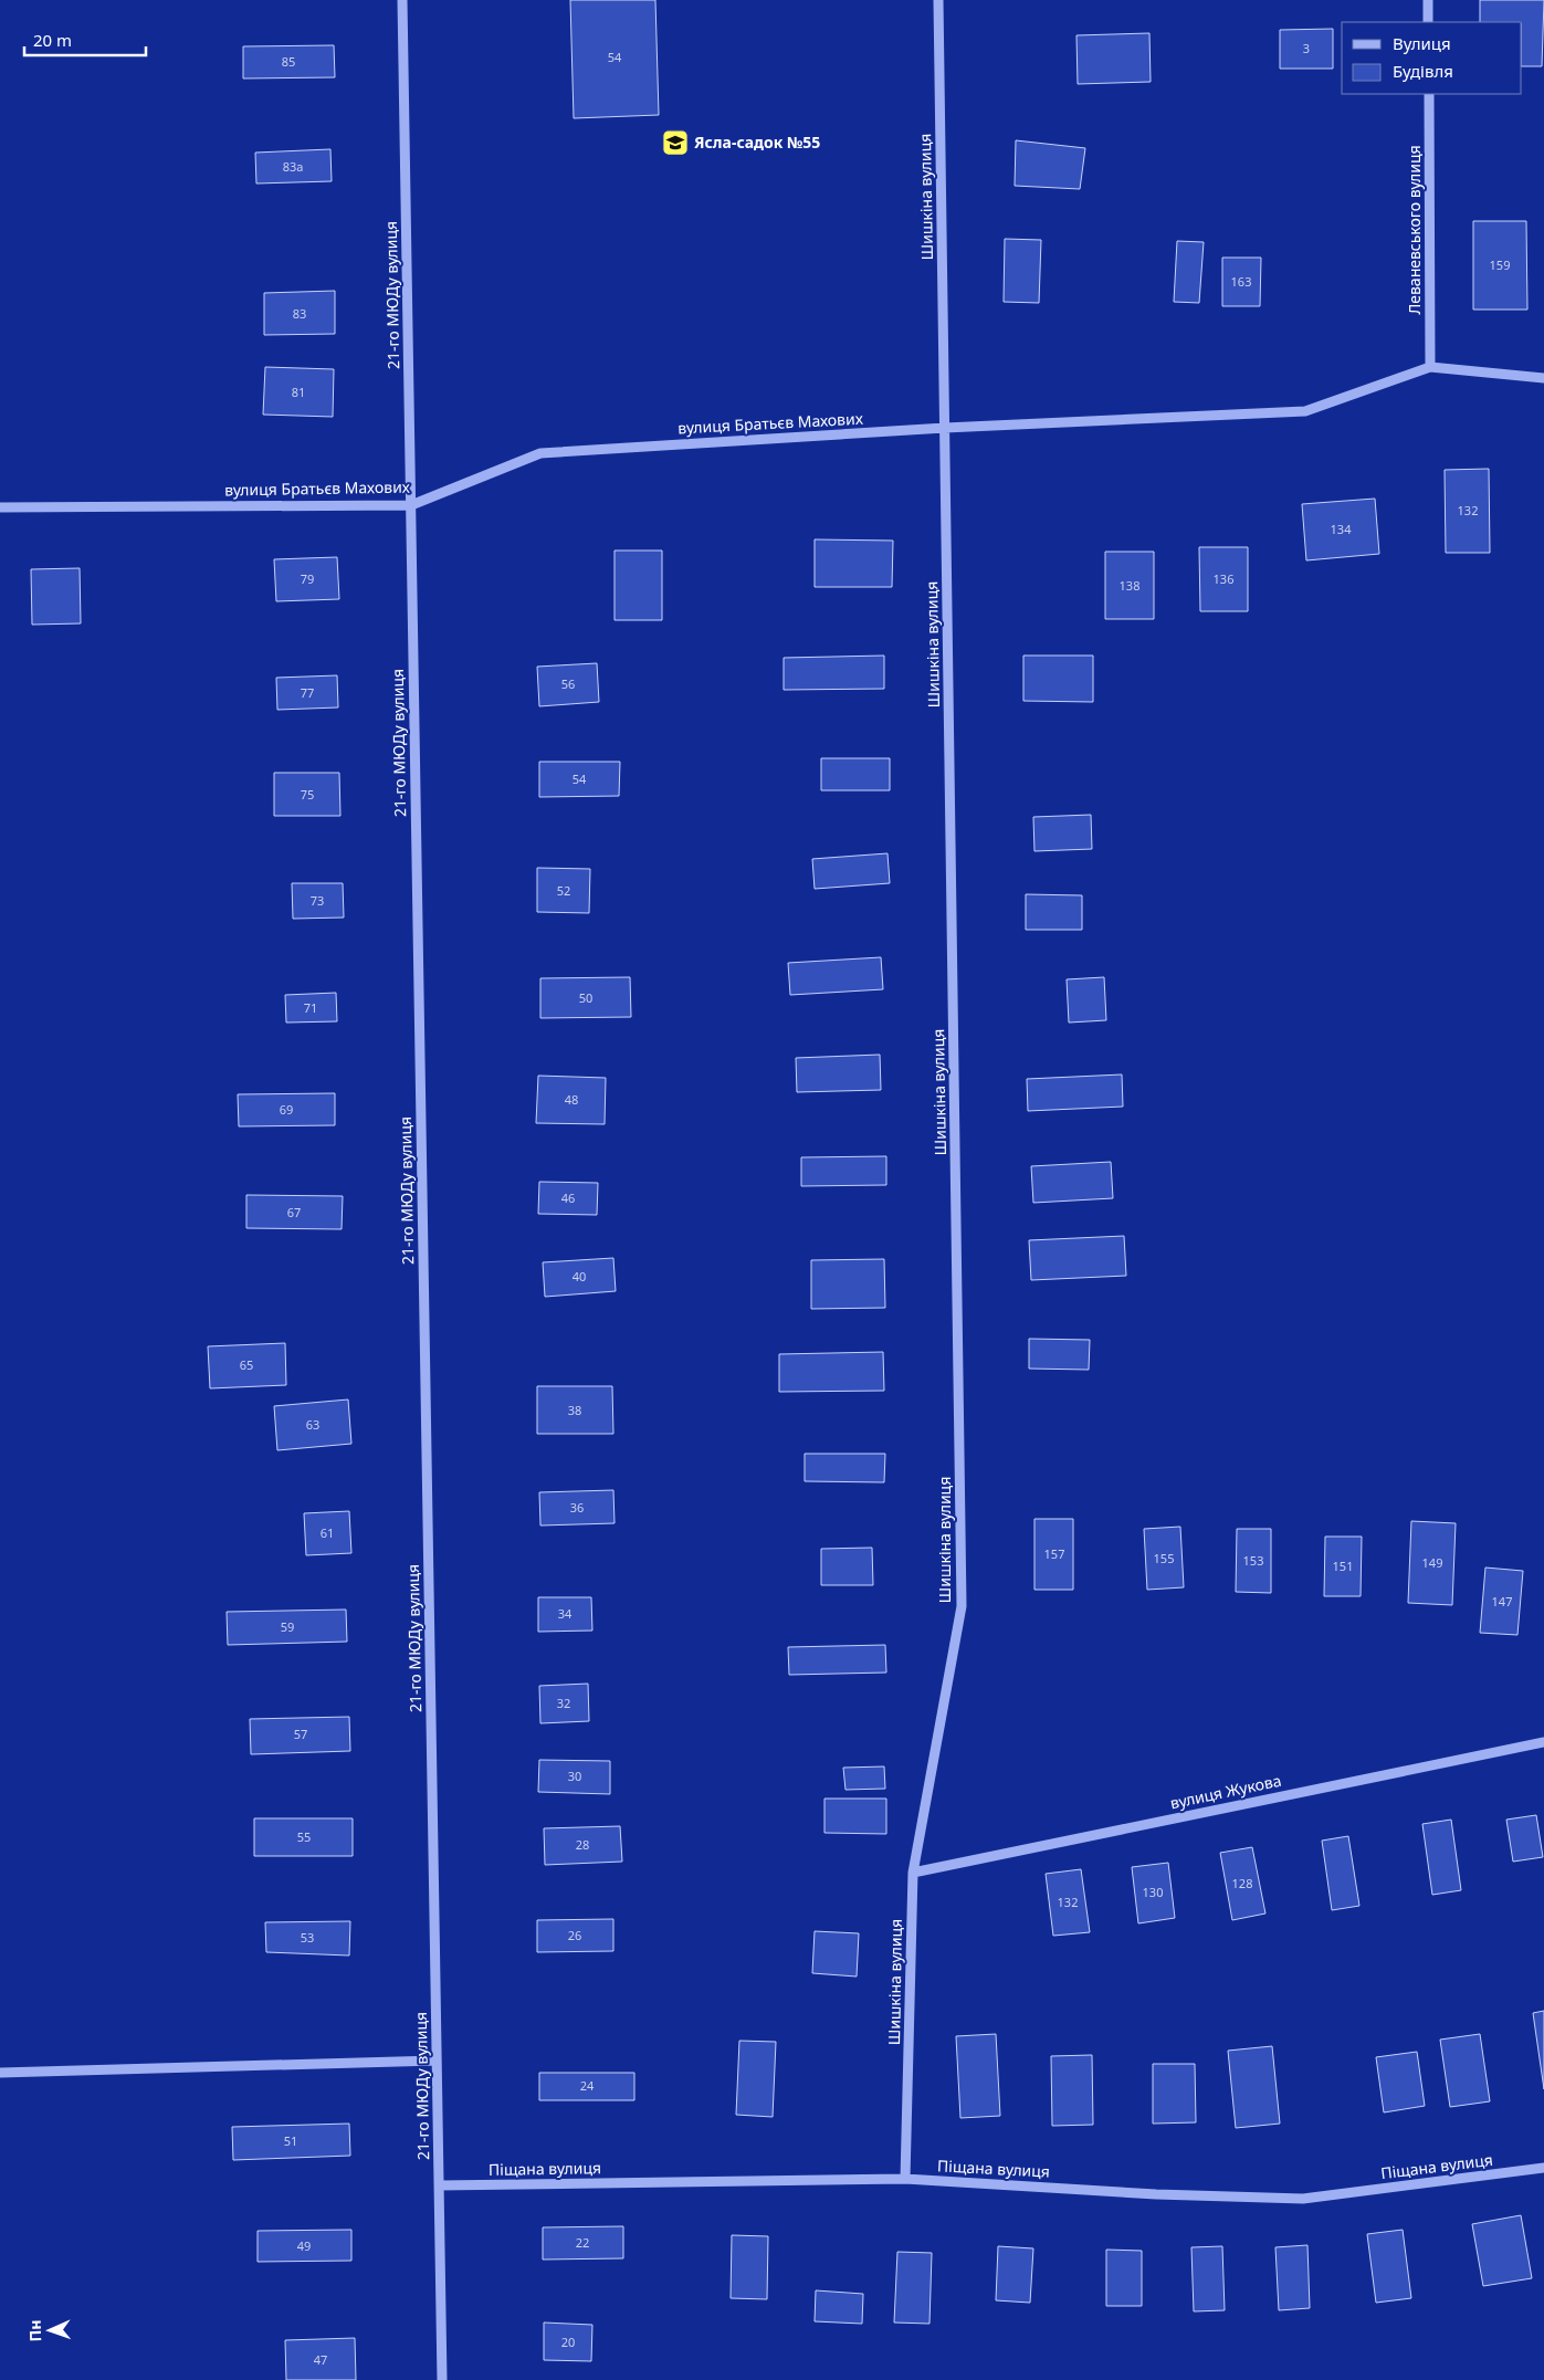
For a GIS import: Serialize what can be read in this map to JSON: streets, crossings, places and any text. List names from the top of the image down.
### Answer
{
  "streets": {
    "street": [
      "Шишкіна вулиця",
      "Леваневського вулиця",
      "21-го МЮДу вулиця",
      "вулиця Братьєв Махових",
      "вулиця Жукова",
      "Піщана вулиця"
    ]
  },
  "crossings": [
    ["Шишкіна вулиця", "вулиця Братьєв Махових"],
    ["Шишкіна вулиця", "вулиця Жукова"],
    ["Шишкіна вулиця", "Піщана вулиця"],
    ["Леваневського вулиця", "вулиця Братьєв Махових"],
    ["21-го МЮДу вулиця", "вулиця Братьєв Махових"],
    ["21-го МЮДу вулиця", "Піщана вулиця"]
  ],
  "places": {
    "school or university": ["Ясла-садок №55"]
  },
  "house_numbers": [
    "3",
    "54",
    "85",
    "83а",
    "159",
    "163",
    "83",
    "81",
    "132",
    "134",
    "79",
    "136",
    "138",
    "56",
    "77",
    "54",
    "75",
    "52",
    "73",
    "50",
    "71",
    "48",
    "69",
    "46",
    "67",
    "40",
    "65",
    "38",
    "63",
    "36",
    "61",
    "157",
    "155",
    "153",
    "149",
    "151",
    "147",
    "34",
    "59",
    "32",
    "57",
    "30",
    "55",
    "28",
    "128",
    "130",
    "132",
    "26",
    "53",
    "24",
    "51",
    "22",
    "49",
    "20",
    "47"
  ],
  "legend": ["Вулиця", "Будівля"],
  "scale_bar": "20 m",
  "north": "left"
}
